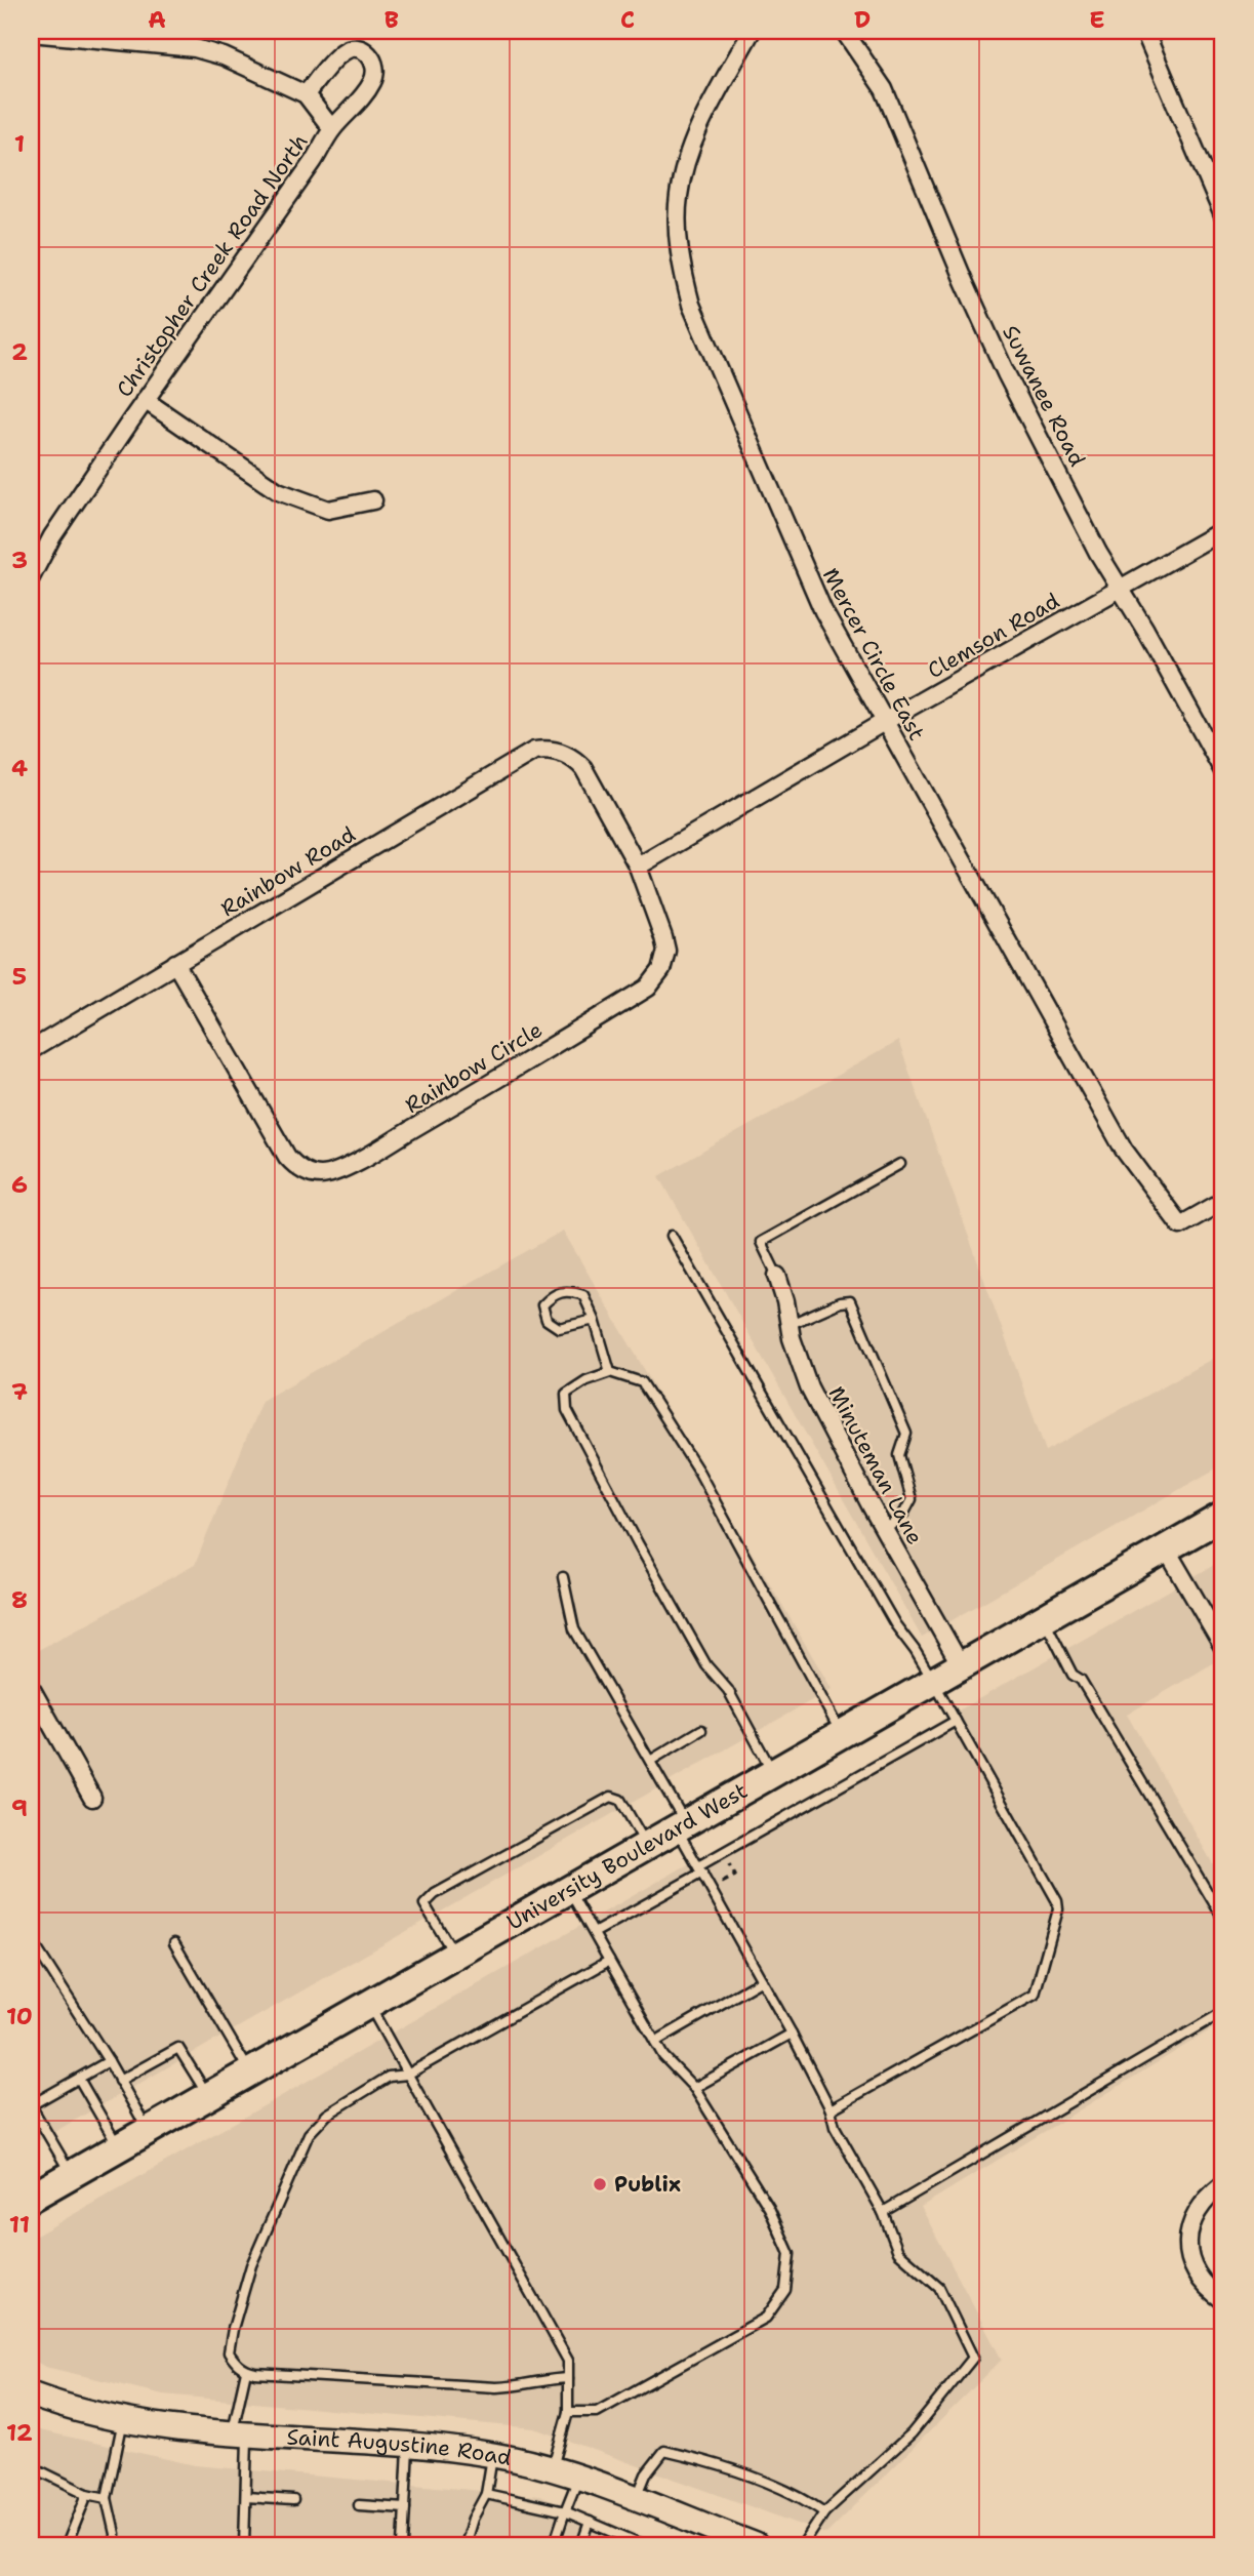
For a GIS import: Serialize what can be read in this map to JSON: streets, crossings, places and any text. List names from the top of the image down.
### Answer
{
  "streets": {
    "main road": ["University Boulevard West", "Saint Augustine Road"],
    "street": [
      "Christopher Creek Road North",
      "Suwanee Road",
      "Clemson Road",
      "Mercer Circle East",
      "Rainbow Road",
      "Rainbow Circle",
      "Minuteman Lane"
    ]
  },
  "crossings": [
    ["Suwanee Road", "Clemson Road"],
    ["Clemson Road", "Mercer Circle East"],
    ["Clemson Road", "Rainbow Circle"],
    ["Rainbow Road", "Rainbow Circle"],
    ["Minuteman Lane", "University Boulevard West"]
  ],
  "places": ["Publix"],
  "grid": {
    "columns": [
      "A",
      "B",
      "C",
      "D",
      "E"
    ],
    "rows": [
      "1",
      "2",
      "3",
      "4",
      "5",
      "6",
      "7",
      "8",
      "9",
      "10",
      "11",
      "12"
    ]
  }
}
